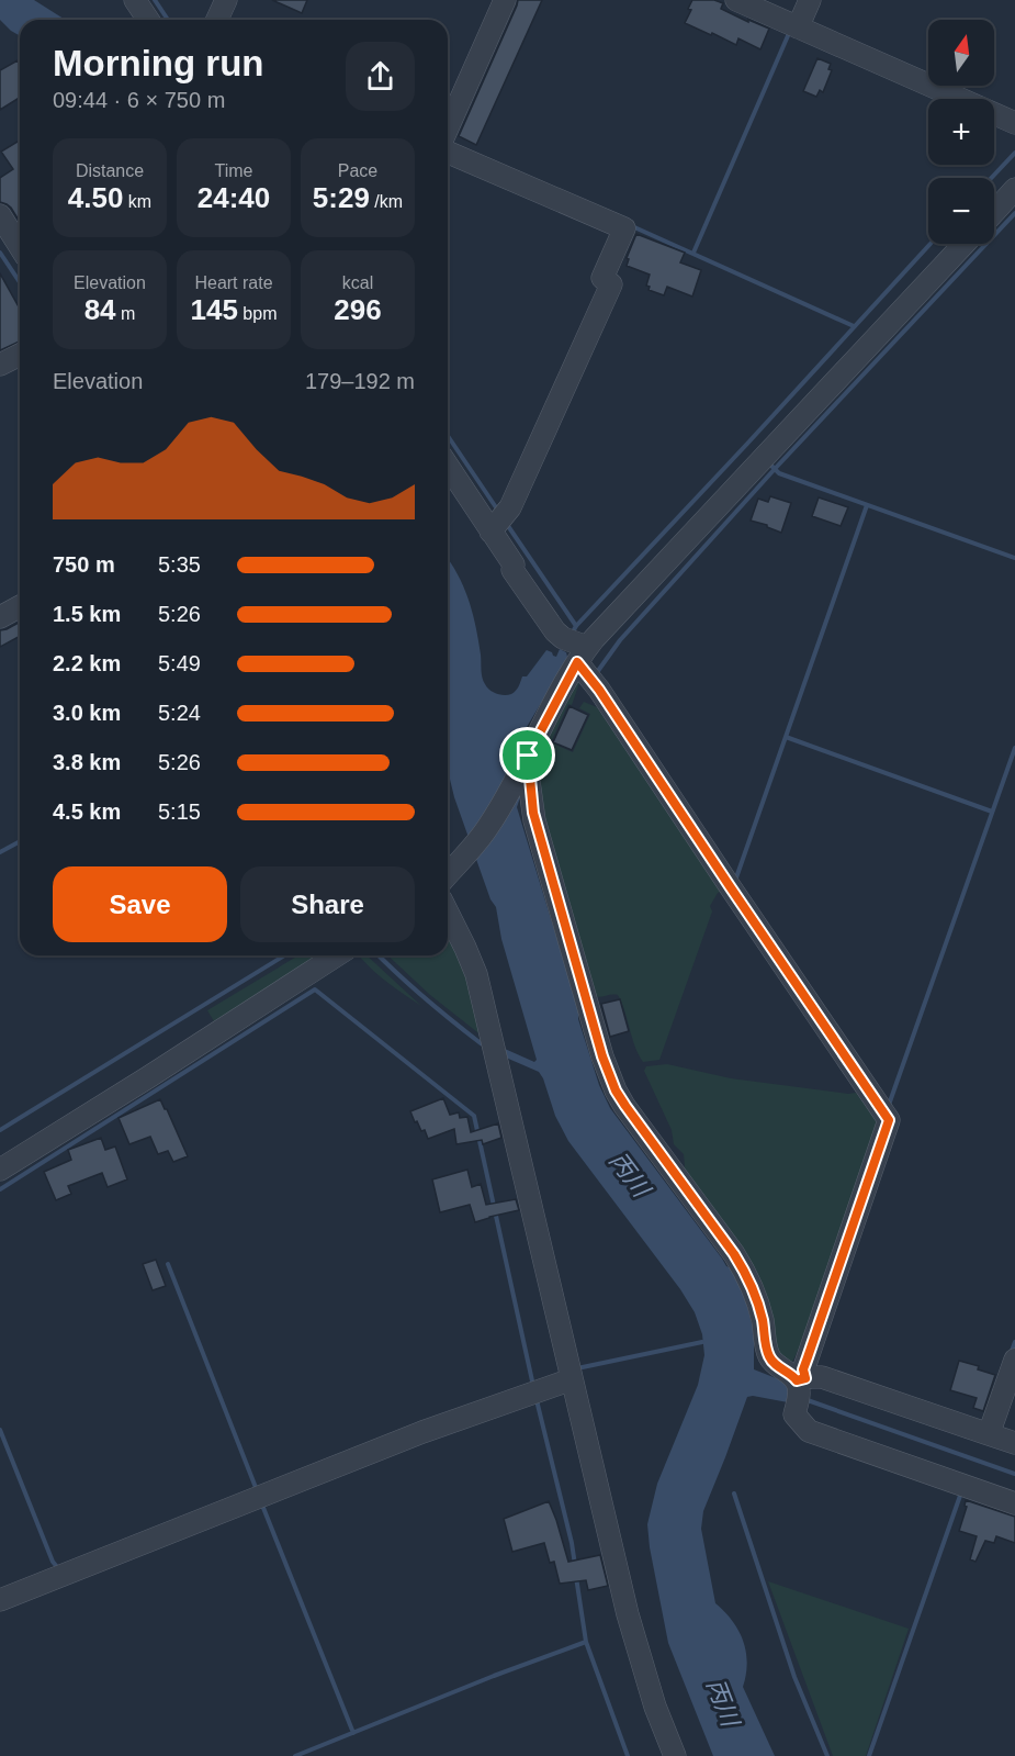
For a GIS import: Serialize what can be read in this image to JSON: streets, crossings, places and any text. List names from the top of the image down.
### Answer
{
  "water": ["丙川"],
  "north": "top",
  "page": {
    "map_buttons": ["+", "−"],
    "heading": ["Morning run", "09:44 · 6 × 750 m"],
    "stats": [
      ["Distance", "4.50 km"],
      ["Time", "24:40"],
      ["Pace", "5:29 /km"],
      ["Elevation", "84 m"],
      ["Heart rate", "145 bpm"],
      ["kcal", "296"]
    ],
    "chart": ["Elevation", "179–192 m"],
    "list": [
      {
        "name": "750 m",
        "note": "5:35"
      },
      {
        "name": "1.5 km",
        "note": "5:26"
      },
      {
        "name": "2.2 km",
        "note": "5:49"
      },
      {
        "name": "3.0 km",
        "note": "5:24"
      },
      {
        "name": "3.8 km",
        "note": "5:26"
      },
      {
        "name": "4.5 km",
        "note": "5:15"
      }
    ],
    "buttons": ["Save", "Share"]
  }
}
